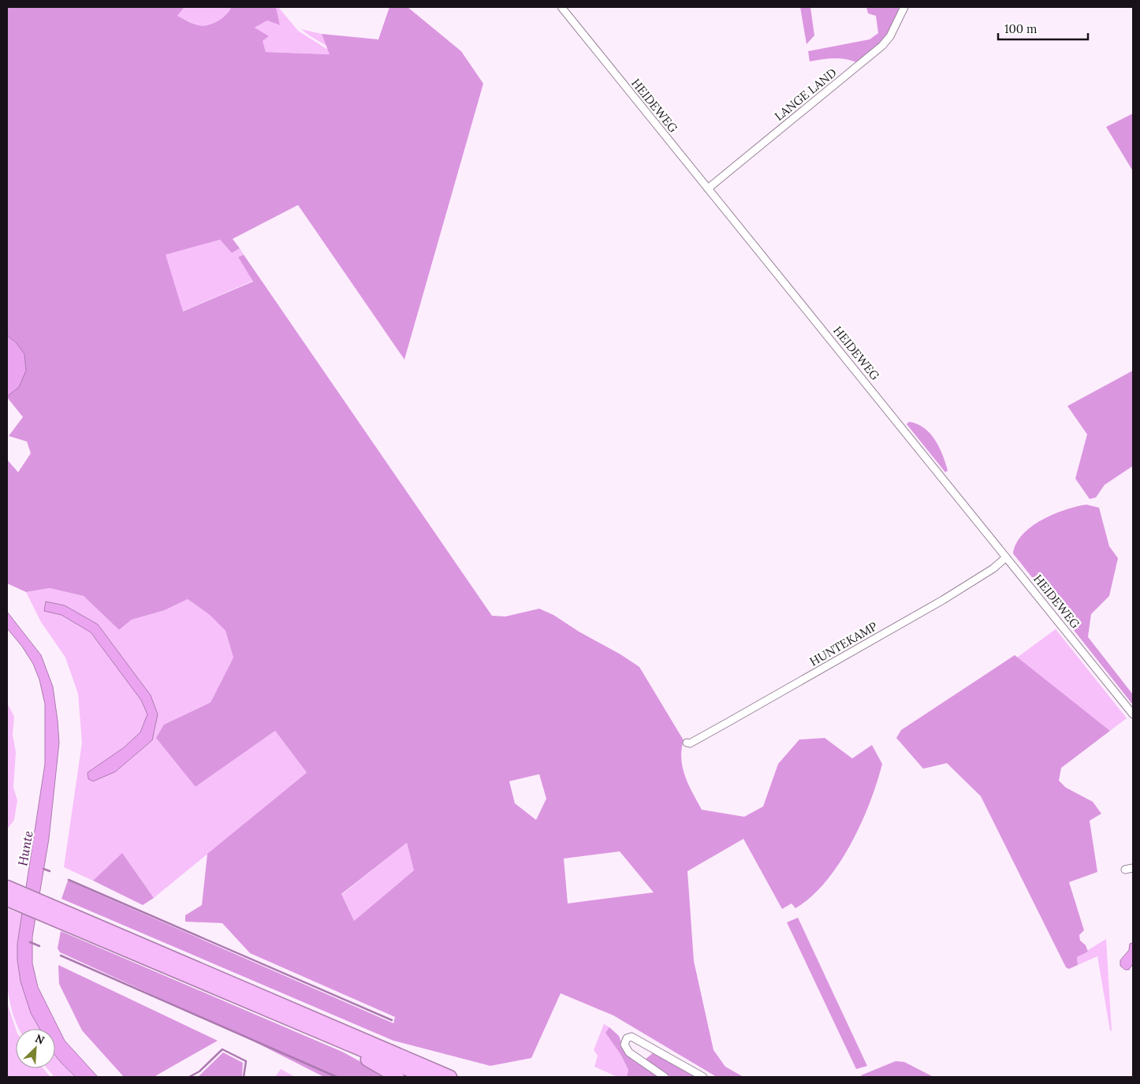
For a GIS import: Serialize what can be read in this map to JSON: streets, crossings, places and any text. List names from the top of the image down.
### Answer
{
  "streets": {
    "street": ["LANGE LAND", "HEIDEWEG", "HUNTEKAMP"]
  },
  "crossings": [
    ["LANGE LAND", "HEIDEWEG"],
    ["HEIDEWEG", "HUNTEKAMP"]
  ],
  "water": ["Hunte"],
  "scale_bar": "100 m",
  "north": "top right"
}
